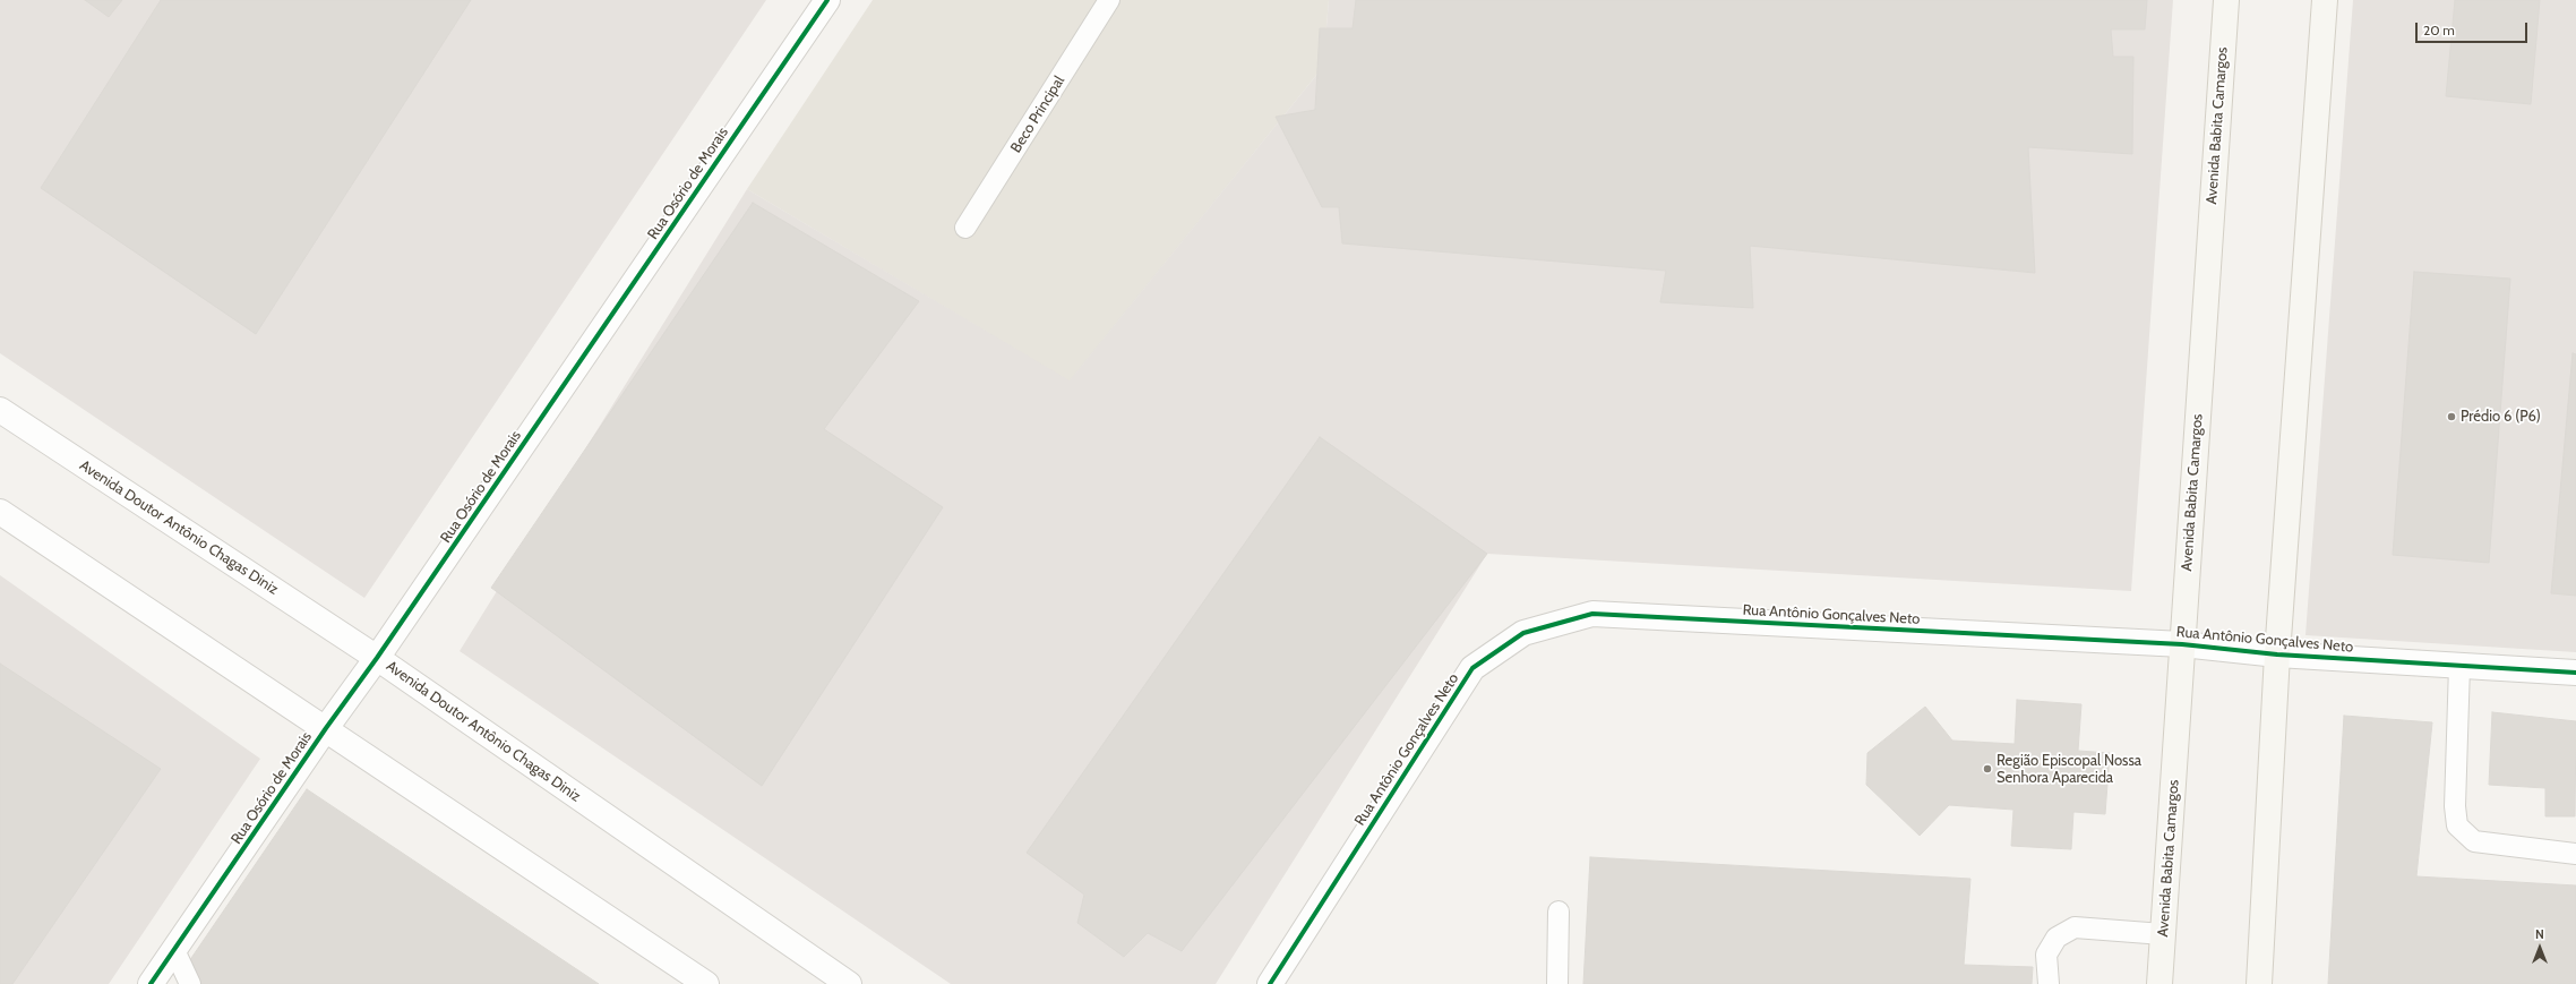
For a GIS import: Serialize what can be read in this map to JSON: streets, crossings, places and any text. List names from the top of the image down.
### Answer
{
  "streets": {
    "main road": ["Avenida Babita Camargos"],
    "street": ["Rua Osório de Morais", "Avenida Doutor Antônio Chagas Diniz", "Rua Antônio Gonçalves Neto"],
    "lane": ["Beco Principal"]
  },
  "crossings": [
    ["Avenida Babita Camargos", "Rua Antônio Gonçalves Neto"],
    ["Rua Osório de Morais", "Avenida Doutor Antônio Chagas Diniz"]
  ],
  "places": ["Prédio 6 (P6)", "Região Episcopal Nossa Senhora Aparecida"],
  "scale_bar": "20 m",
  "north": "top"
}
